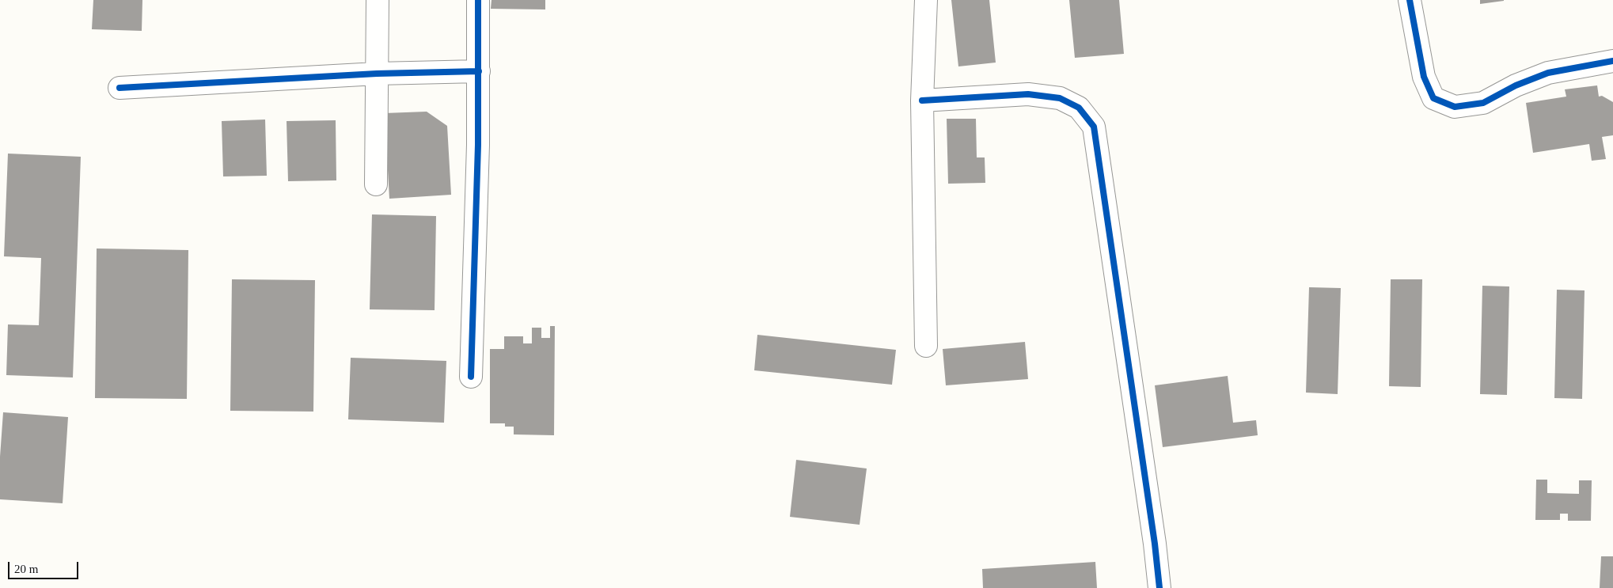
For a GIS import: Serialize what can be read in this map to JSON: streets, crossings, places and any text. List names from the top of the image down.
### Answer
{
  "scale_bar": "20 m"
}
